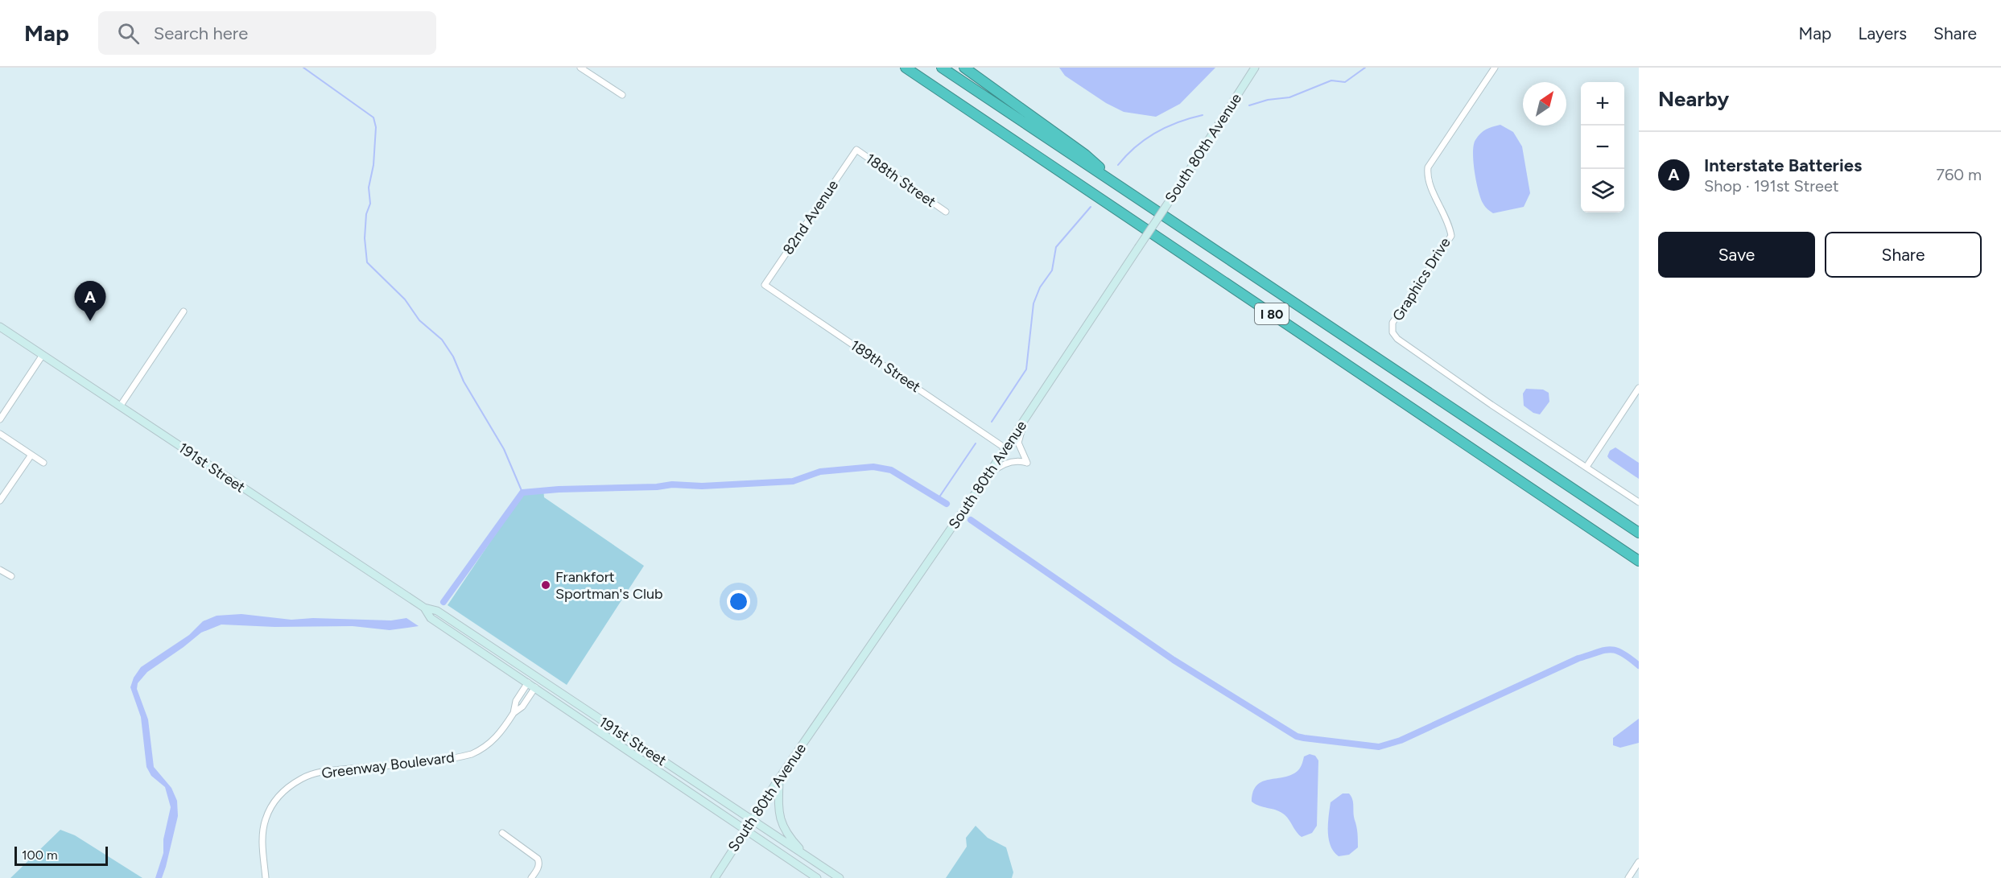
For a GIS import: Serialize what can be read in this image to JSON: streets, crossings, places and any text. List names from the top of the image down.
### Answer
{
  "streets": {
    "highway": ["I 80"],
    "main road": ["South 80th Avenue", "191st Street"],
    "street": [
      "188th Street",
      "82nd Avenue",
      "Graphics Drive",
      "189th Street",
      "Greenway Boulevard"
    ]
  },
  "crossings": [
    ["South 80th Avenue", "189th Street"],
    ["South 80th Avenue", "191st Street"],
    ["188th Street", "82nd Avenue"],
    ["82nd Avenue", "189th Street"],
    ["191st Street", "Greenway Boulevard"]
  ],
  "places": ["Frankfort Sportman's Club"],
  "scale_bar": "100 m",
  "north": "top right",
  "page": {
    "header": "Map",
    "search": "Search here",
    "nav": ["Map", "Layers", "Share"],
    "heading": "Nearby",
    "map_buttons": ["+", "−"],
    "list": [
      {
        "mark": "A",
        "name": "Interstate Batteries",
        "note": "Shop · 191st Street",
        "value": "760 m"
      }
    ],
    "buttons": ["Save", "Share"],
    "pins": "A",
    "scale": "100 m"
  }
}
